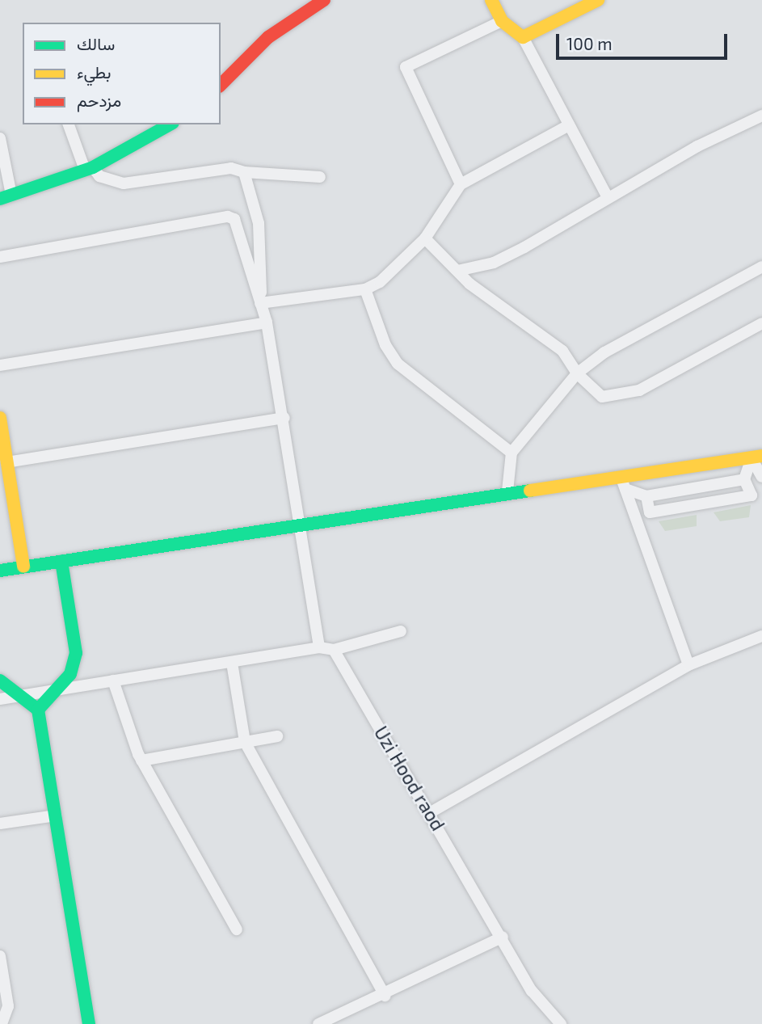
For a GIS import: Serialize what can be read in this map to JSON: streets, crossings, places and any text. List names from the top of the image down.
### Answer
{
  "streets": {
    "street": ["Uzi Hood raod"]
  },
  "legend": ["سالك", "بطيء", "مزدحم"],
  "scale_bar": "100 m"
}
